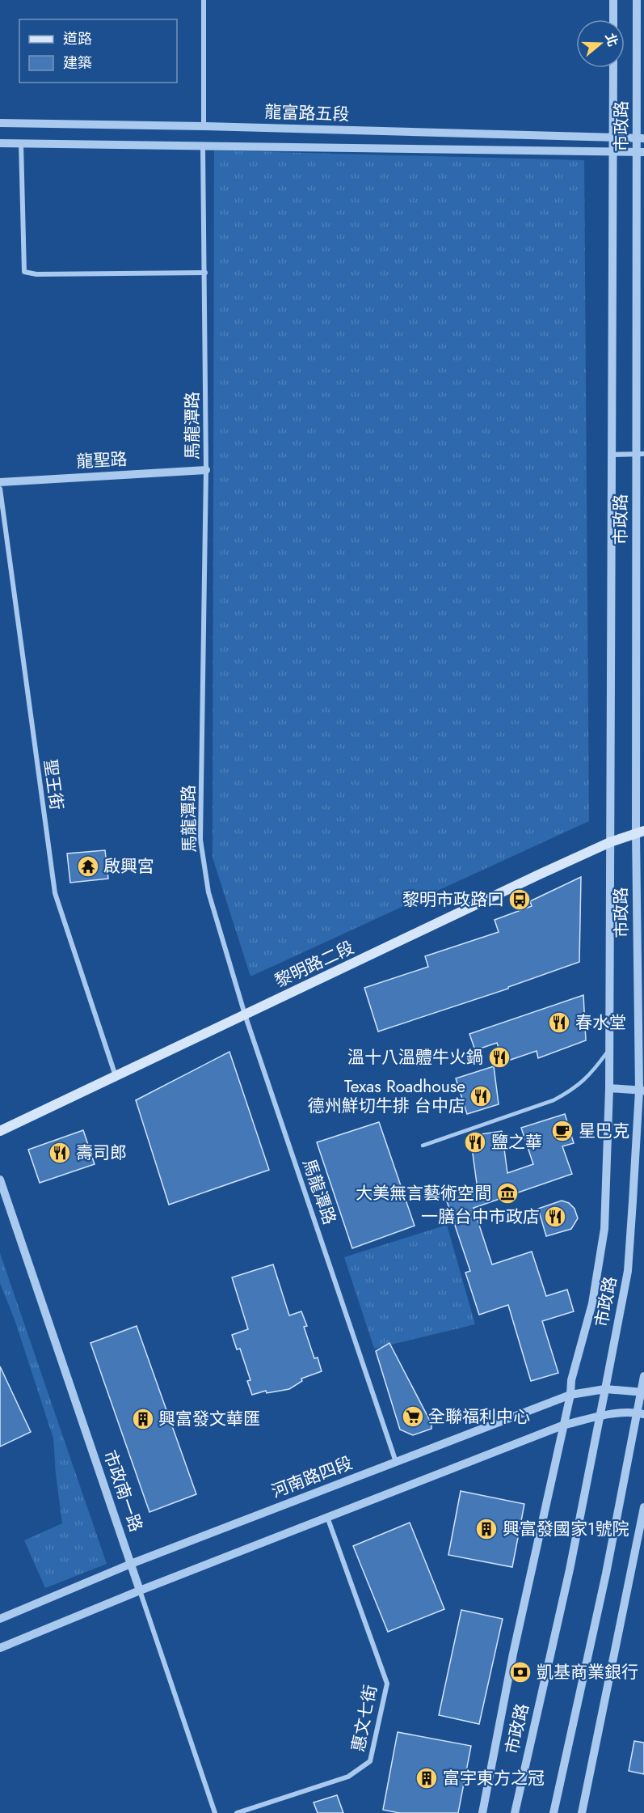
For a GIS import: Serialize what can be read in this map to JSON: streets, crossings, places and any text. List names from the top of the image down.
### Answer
{
  "streets": {
    "main road": ["黎明路二段"],
    "street": [
      "龍富路五段",
      "市政路",
      "馬龍潭路",
      "龍聖路",
      "聖王街",
      "河南路四段",
      "市政南一路",
      "惠文七街"
    ]
  },
  "crossings": [
    ["龍富路五段", "市政路"],
    ["龍富路五段", "馬龍潭路"],
    ["市政路", "黎明路二段"],
    ["市政路", "河南路四段"],
    ["馬龍潭路", "龍聖路"],
    ["馬龍潭路", "黎明路二段"],
    ["馬龍潭路", "河南路四段"],
    ["聖王街", "黎明路二段"],
    ["河南路四段", "市政南一路"]
  ],
  "places": {
    "temple": ["啟興宮"],
    "bus stop": ["黎明市政路口"],
    "restaurant": [
      "春水堂",
      "溫十八溫體牛火鍋",
      "Texas Roadhouse 德州鮮切牛排 台中店",
      "鹽之華",
      "壽司郎",
      "一膳台中市政店"
    ],
    "cafe": ["星巴克"],
    "museum": ["大美無言藝術空間"],
    "supermarket": ["全聯福利中心"],
    "building": ["興富發文華匯", "興富發國家1號院", "富宇東方之冠"],
    "bank": ["凱基商業銀行"]
  },
  "legend": ["道路", "建築"],
  "north": "right"
}
